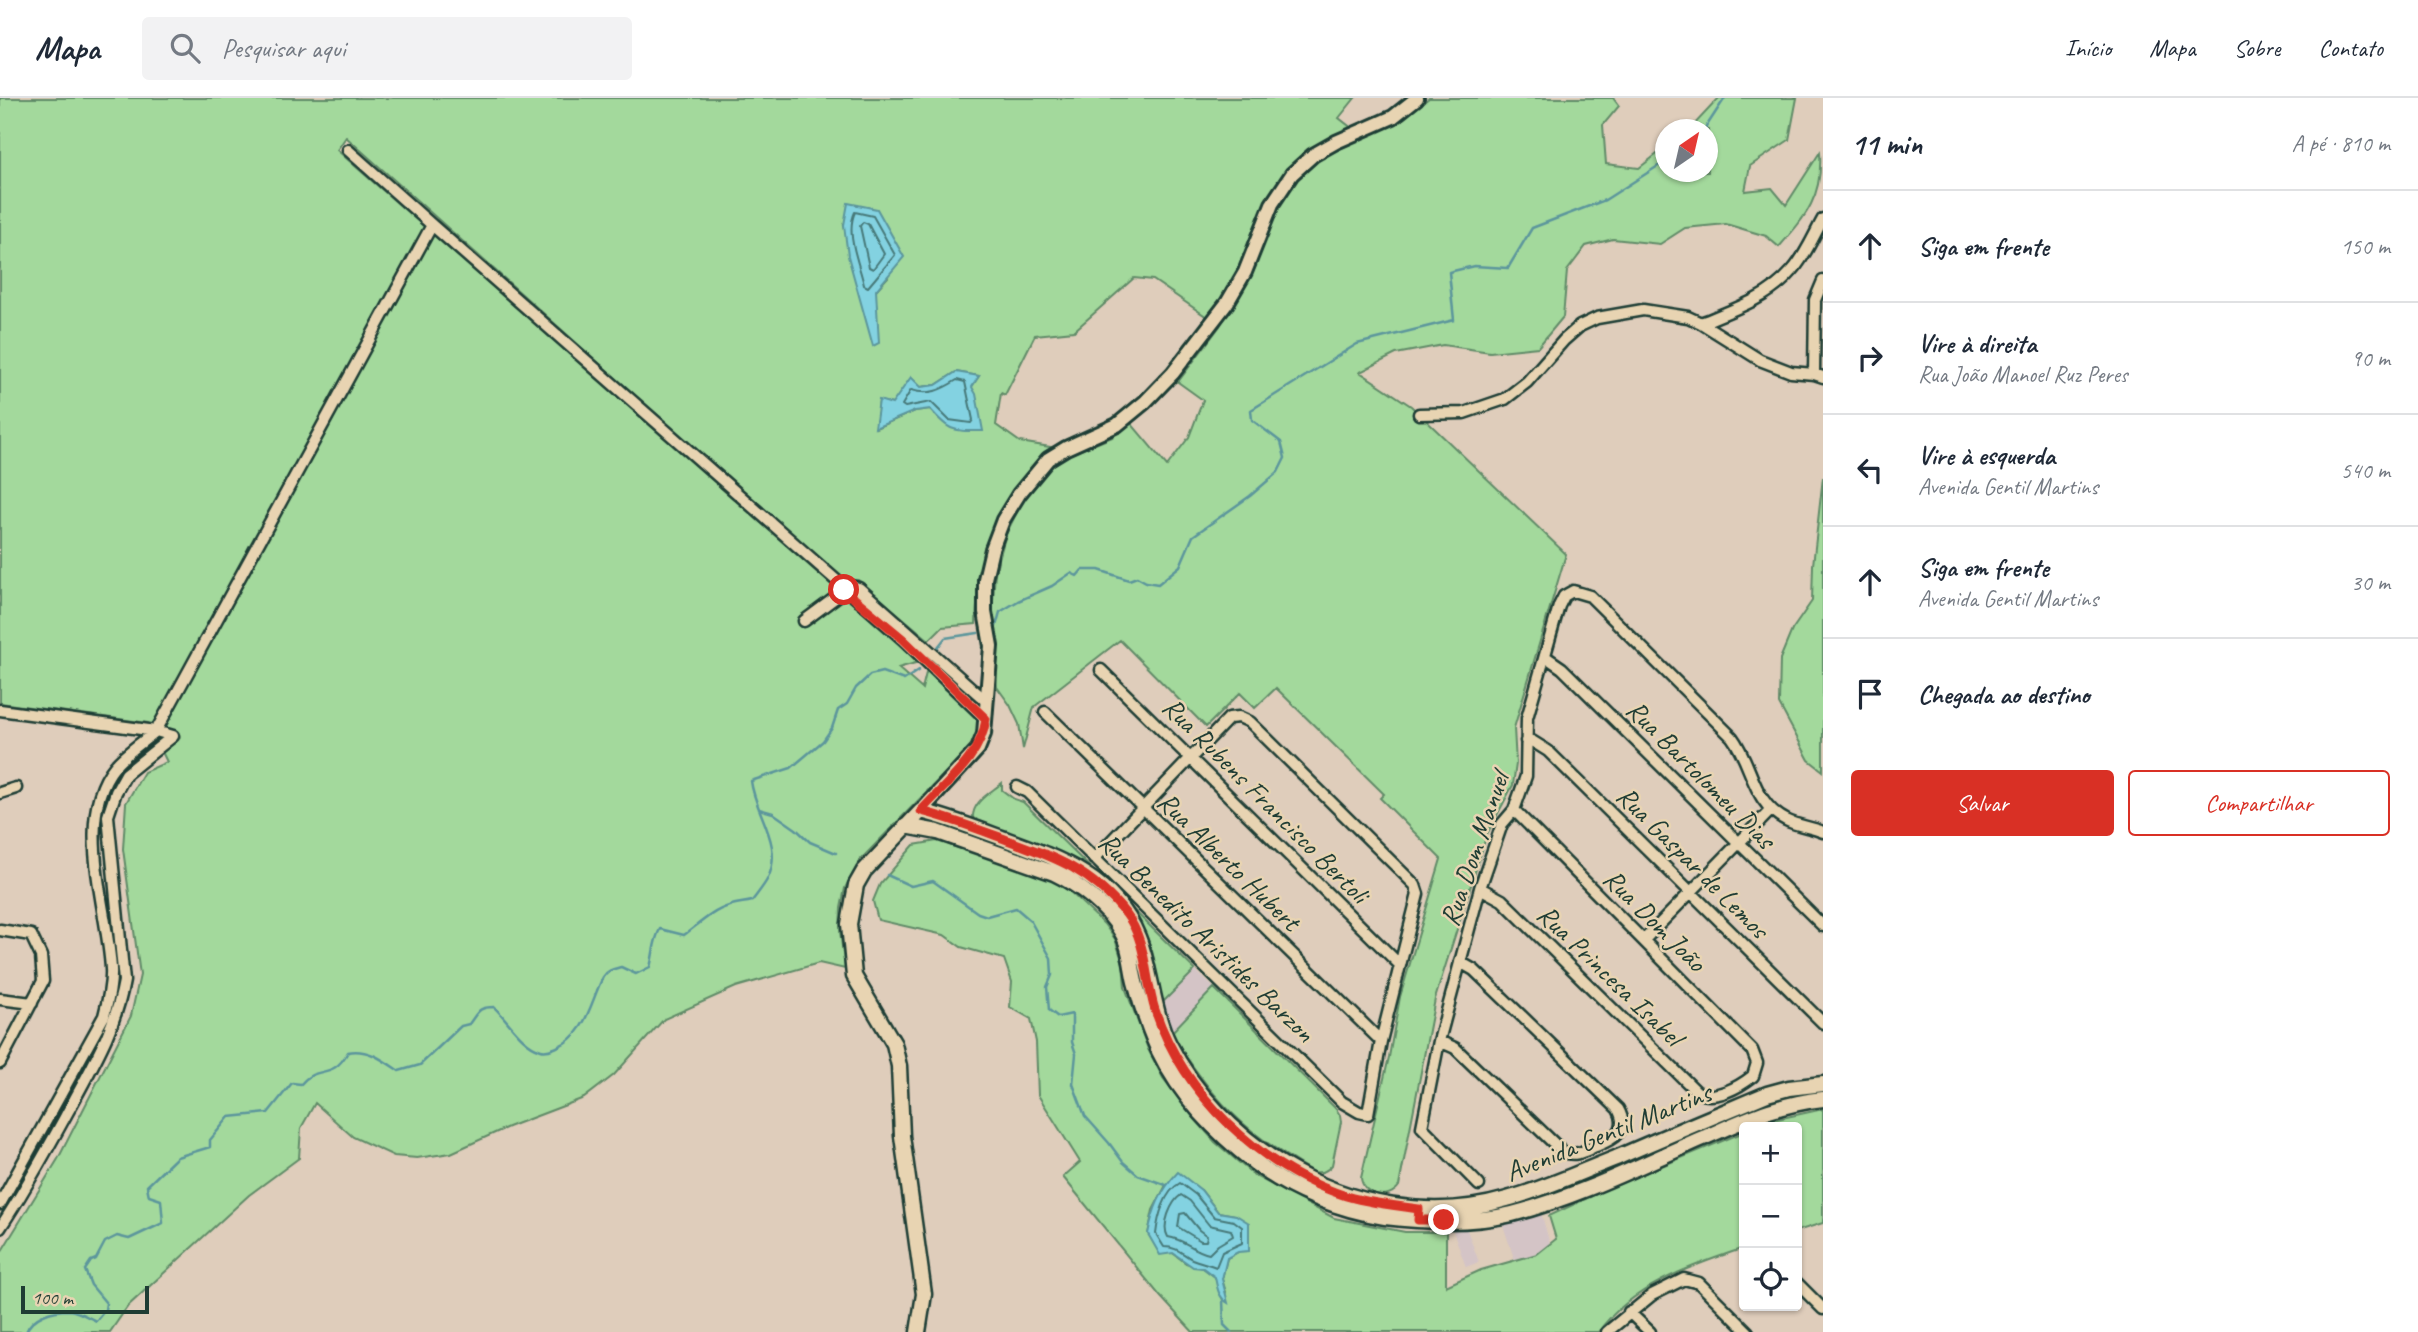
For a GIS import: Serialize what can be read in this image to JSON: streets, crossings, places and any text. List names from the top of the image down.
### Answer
{
  "streets": {
    "main road": ["Avenida Gentil Martins"],
    "street": [
      "Rua Bartolomeu Dias",
      "Rua Rubens Francisco Bertoli",
      "Rua Dom Manuel",
      "Rua Alberto Hubert",
      "Rua Gaspar de Lemos",
      "Rua Dom João",
      "Rua Benedito Aristides Barzon",
      "Rua Princesa Isabel"
    ]
  },
  "crossings": [
    ["Rua Bartolomeu Dias", "Rua Dom Manuel"],
    ["Rua Dom Manuel", "Rua Gaspar de Lemos"],
    ["Rua Dom Manuel", "Rua Dom João"],
    ["Rua Dom Manuel", "Rua Princesa Isabel"],
    ["Rua Alberto Hubert", "Rua Benedito Aristides Barzon"],
    ["Rua Dom João", "Rua Princesa Isabel"]
  ],
  "scale_bar": "100 m",
  "north": "top right",
  "page": {
    "header": "Mapa",
    "search": "Pesquisar aqui",
    "nav": [
      "Início",
      "Mapa",
      "Sobre",
      "Contato"
    ],
    "heading": ["11 min", "A pé · 810 m"],
    "list": [
      ["Siga em frente", "150 m"],
      ["Vire à direita", "Rua João Manoel Ruz Peres", "90 m"],
      ["Vire à esquerda", "Avenida Gentil Martins", "540 m"],
      ["Siga em frente", "Avenida Gentil Martins", "30 m"],
      "Chegada ao destino"
    ],
    "buttons": ["Salvar", "Compartilhar"],
    "map_buttons": ["+", "−"],
    "scale": "100 m"
  }
}
